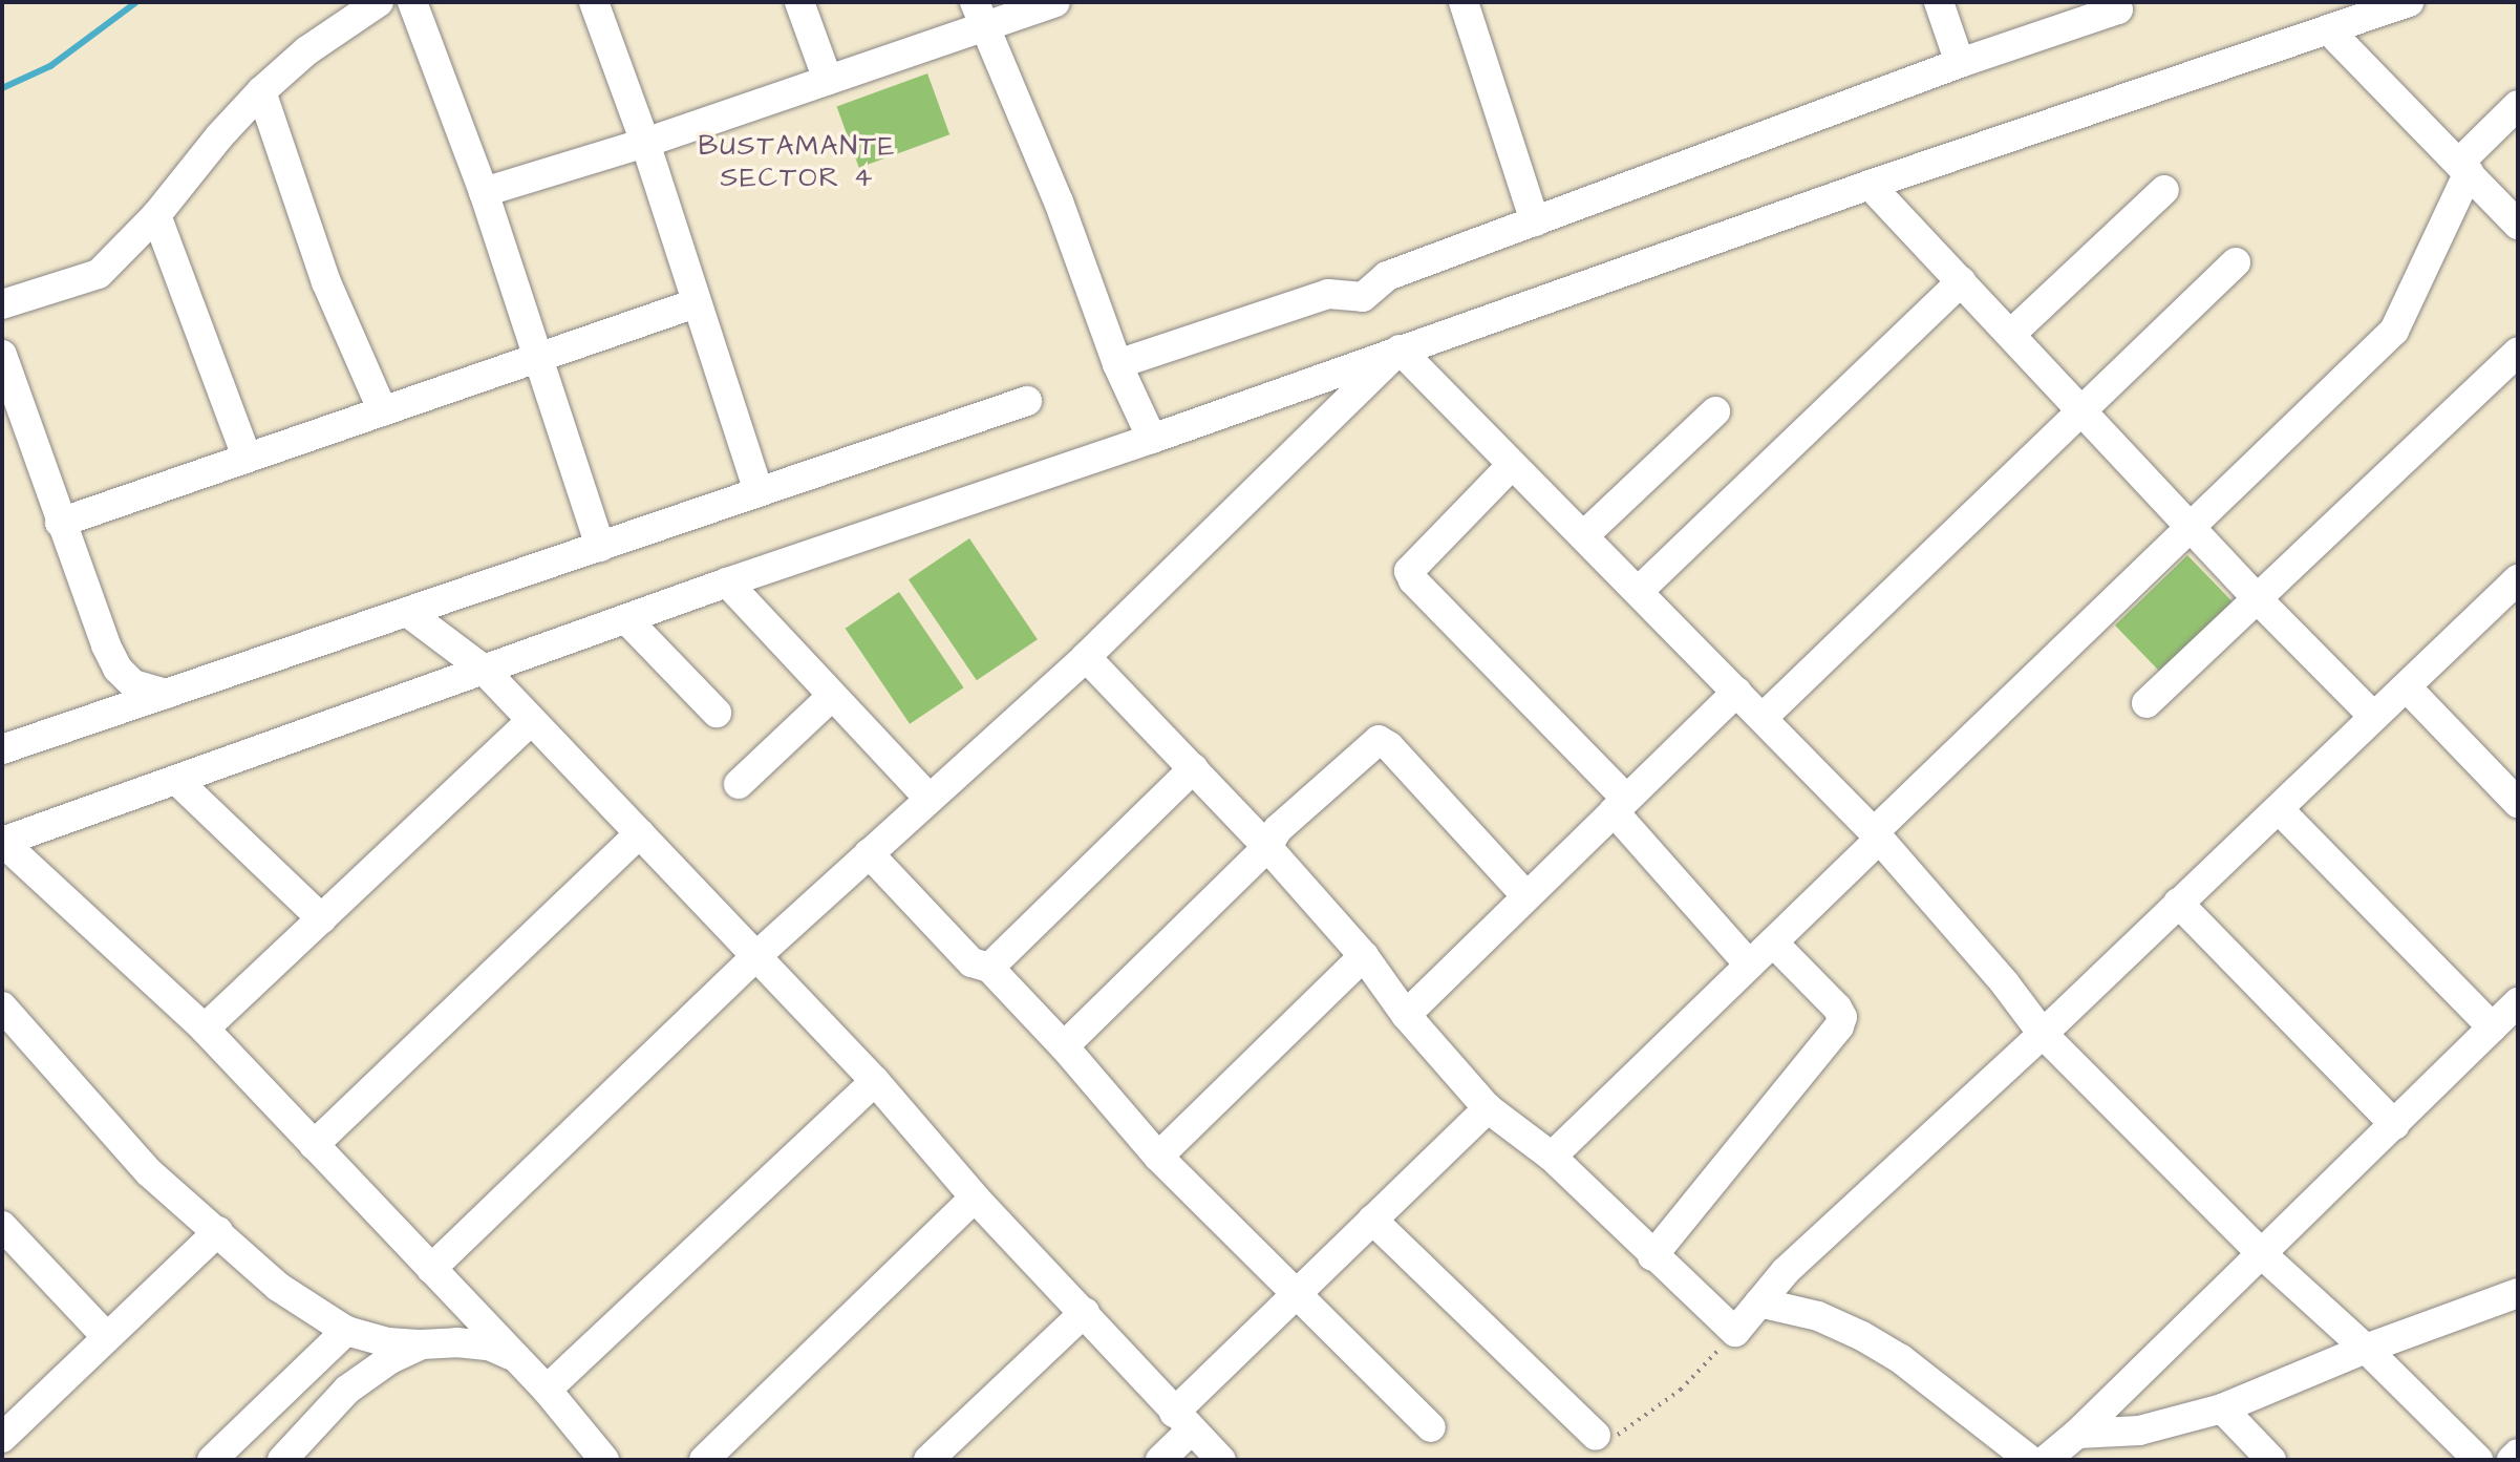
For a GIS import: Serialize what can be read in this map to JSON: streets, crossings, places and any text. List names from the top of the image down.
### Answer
{
  "districts": ["BUSTAMANTE SECTOR 4"]
}
